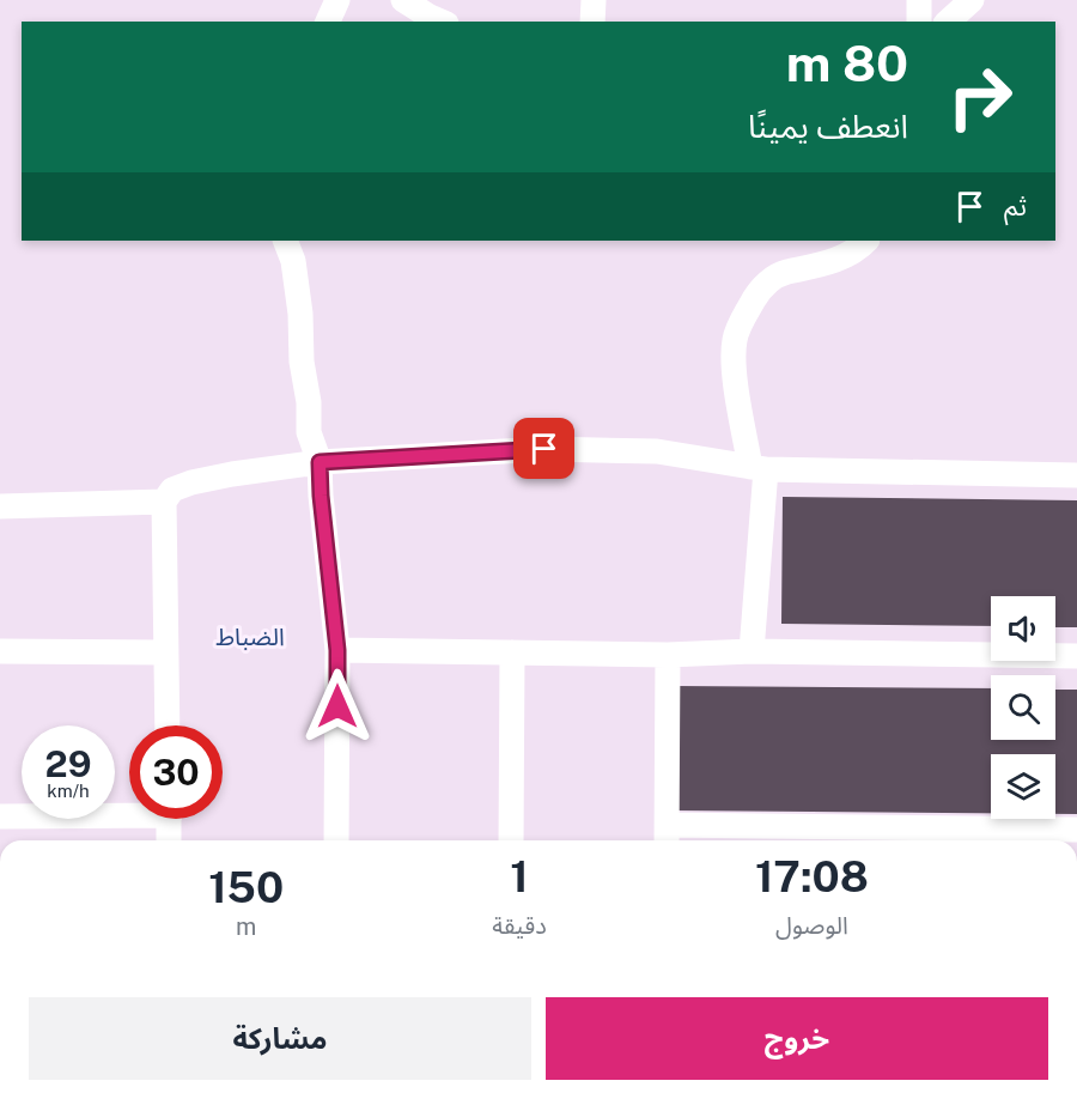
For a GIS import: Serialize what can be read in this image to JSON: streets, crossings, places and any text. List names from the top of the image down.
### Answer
{
  "districts": ["الضباط"],
  "page": {
    "turn": ["80 m", "انعطف يمينًا"],
    "then": "ثم",
    "speed": "29 km/h",
    "limit": "30",
    "eta": [
      "17:08",
      "الوصول",
      "1",
      "دقيقة",
      "150",
      "m"
    ],
    "buttons": ["خروج", "مشاركة"]
  }
}
